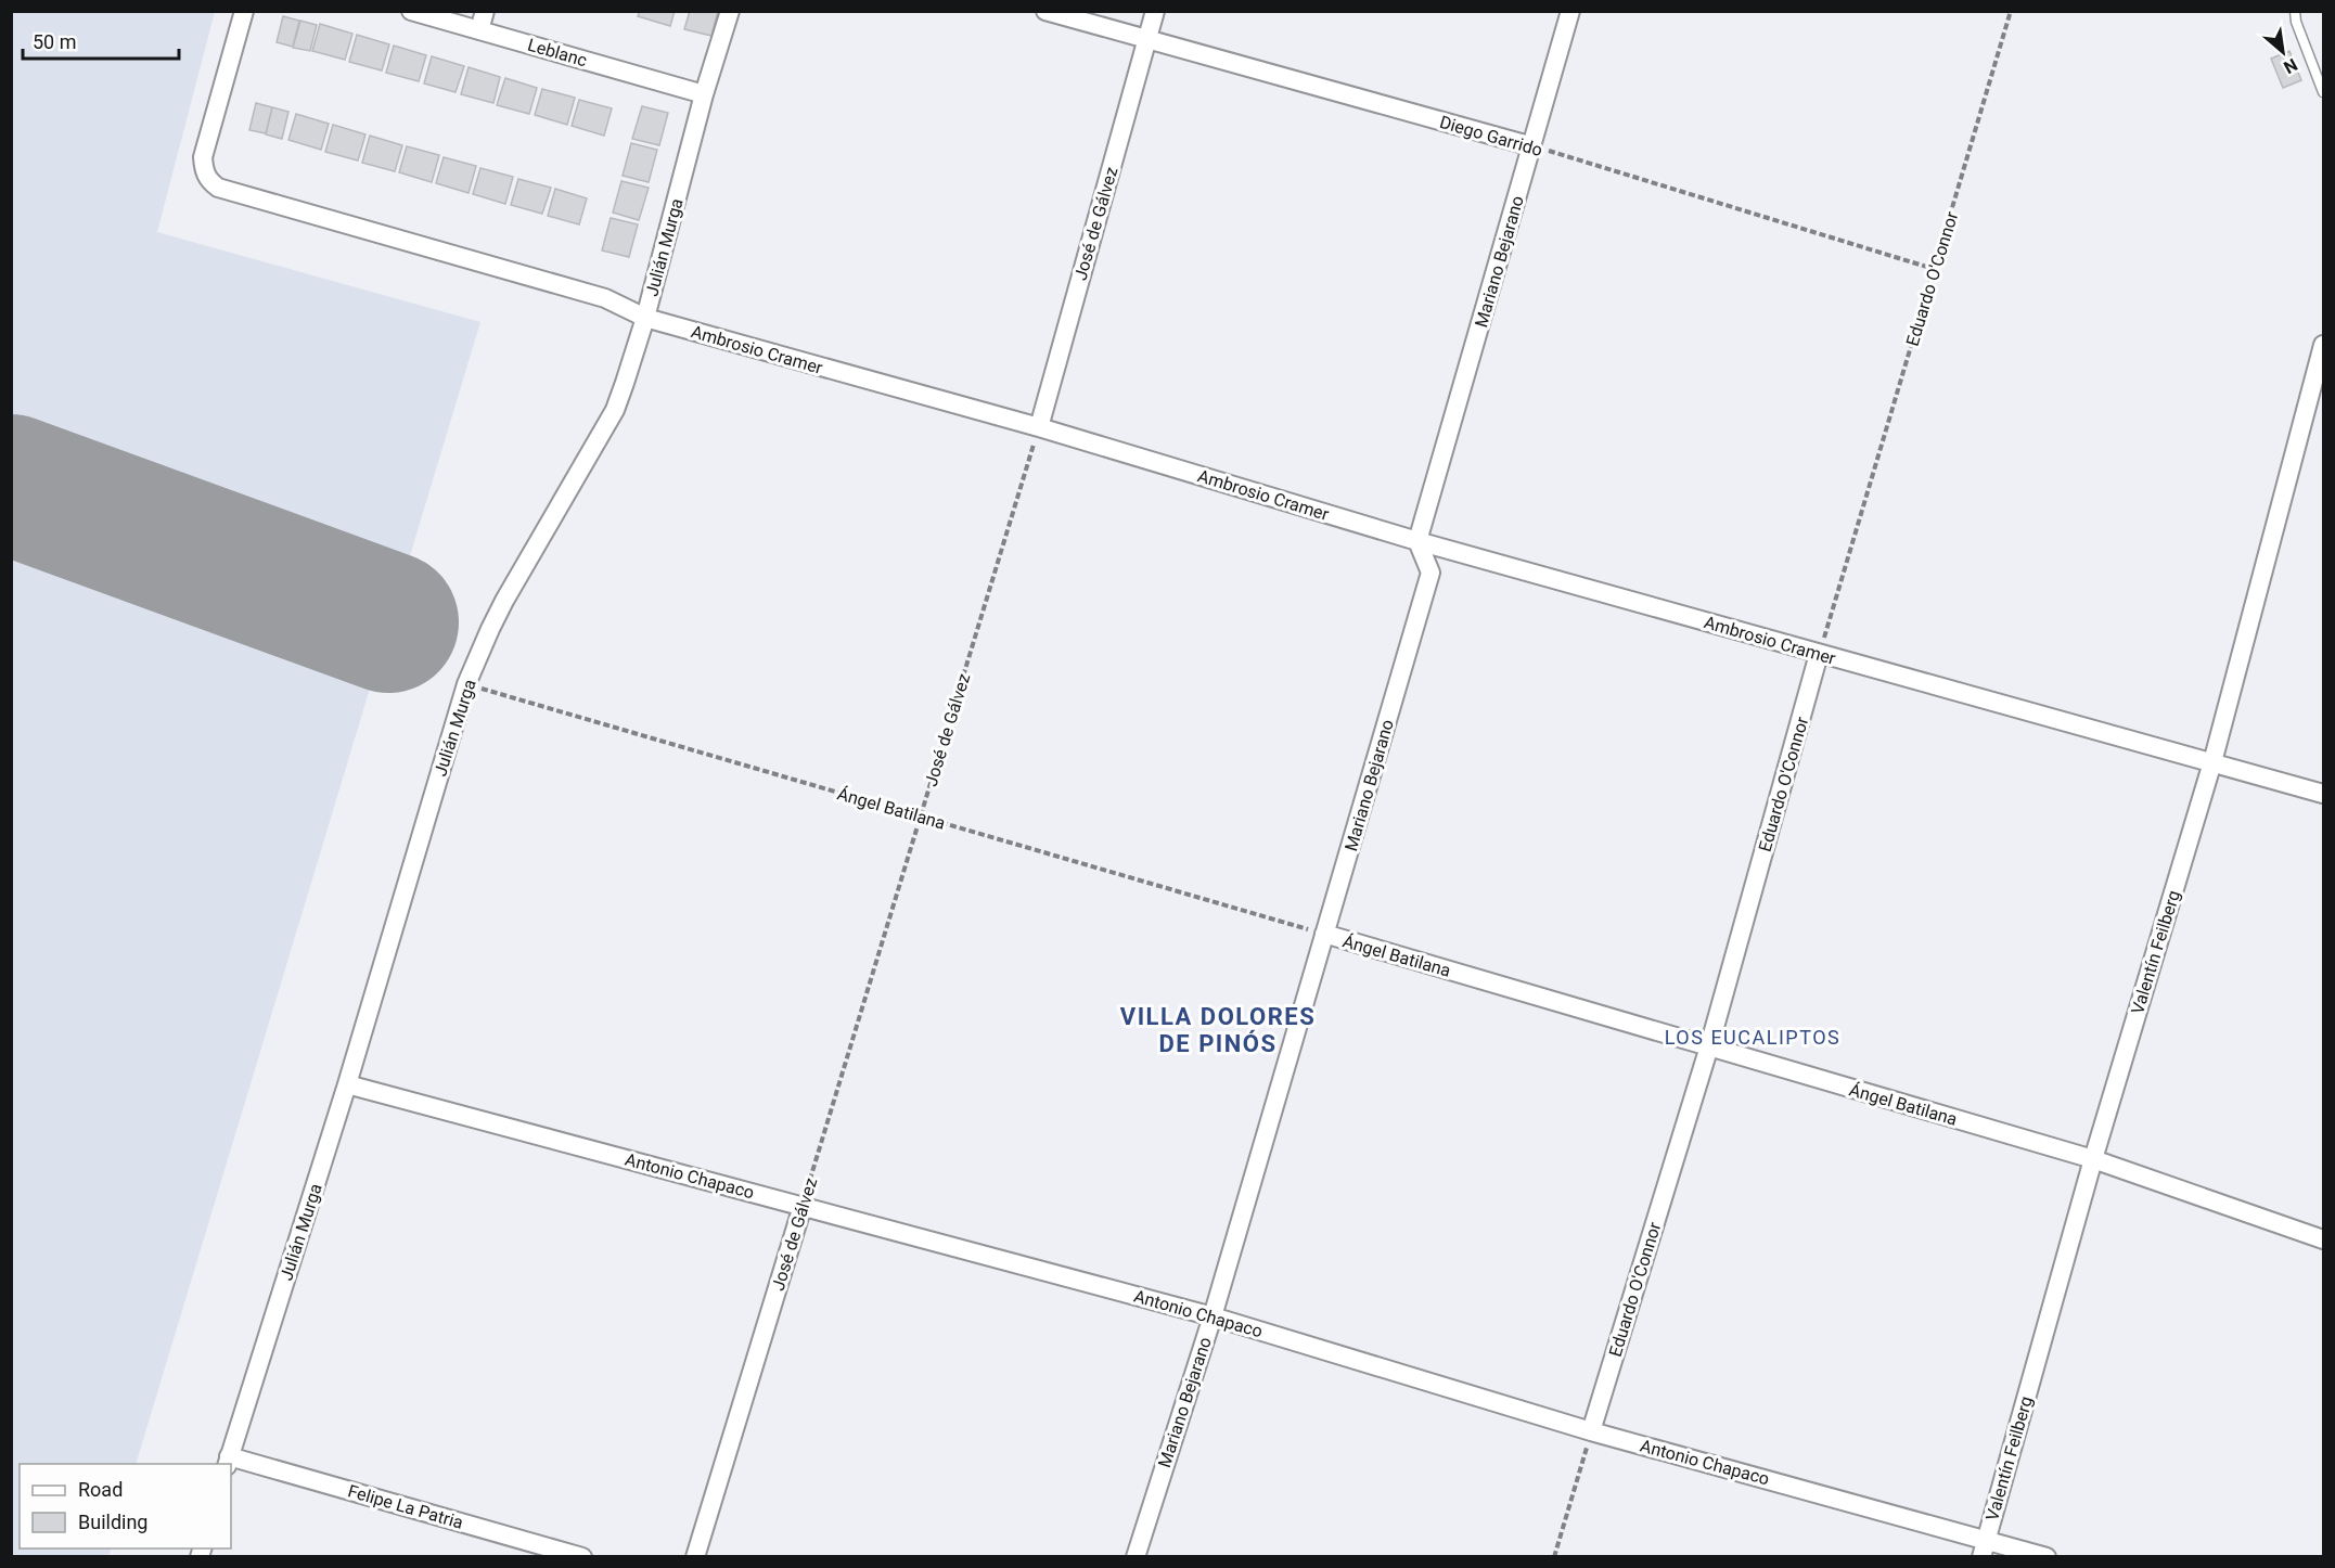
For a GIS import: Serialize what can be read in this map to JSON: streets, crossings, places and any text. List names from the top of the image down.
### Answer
{
  "streets": {
    "street": [
      "Leblanc",
      "Diego Garrido",
      "José de Gálvez",
      "Julián Murga",
      "Mariano Bejarano",
      "Eduardo O'Connor",
      "Ambrosio Cramer",
      "Ángel Batilana",
      "Valentín Feilberg",
      "Antonio Chapaco",
      "Felipe La Patria"
    ]
  },
  "crossings": [
    ["Leblanc", "Julián Murga"],
    ["Diego Garrido", "José de Gálvez"],
    ["Diego Garrido", "Mariano Bejarano"],
    ["Diego Garrido", "Eduardo O'Connor"],
    ["José de Gálvez", "Ambrosio Cramer"],
    ["José de Gálvez", "Ángel Batilana"],
    ["José de Gálvez", "Antonio Chapaco"],
    ["Julián Murga", "Ambrosio Cramer"],
    ["Julián Murga", "Ángel Batilana"],
    ["Julián Murga", "Antonio Chapaco"],
    ["Julián Murga", "Felipe La Patria"],
    ["Mariano Bejarano", "Ambrosio Cramer"],
    ["Mariano Bejarano", "Ángel Batilana"],
    ["Mariano Bejarano", "Antonio Chapaco"],
    ["Eduardo O'Connor", "Ambrosio Cramer"],
    ["Eduardo O'Connor", "Ángel Batilana"],
    ["Eduardo O'Connor", "Antonio Chapaco"],
    ["Ambrosio Cramer", "Valentín Feilberg"],
    ["Ángel Batilana", "Valentín Feilberg"],
    ["Valentín Feilberg", "Antonio Chapaco"]
  ],
  "districts": ["VILLA DOLORES DE PINÓS", "LOS EUCALIPTOS"],
  "legend": ["Road", "Building"],
  "scale_bar": "50 m",
  "north": "bottom right"
}
